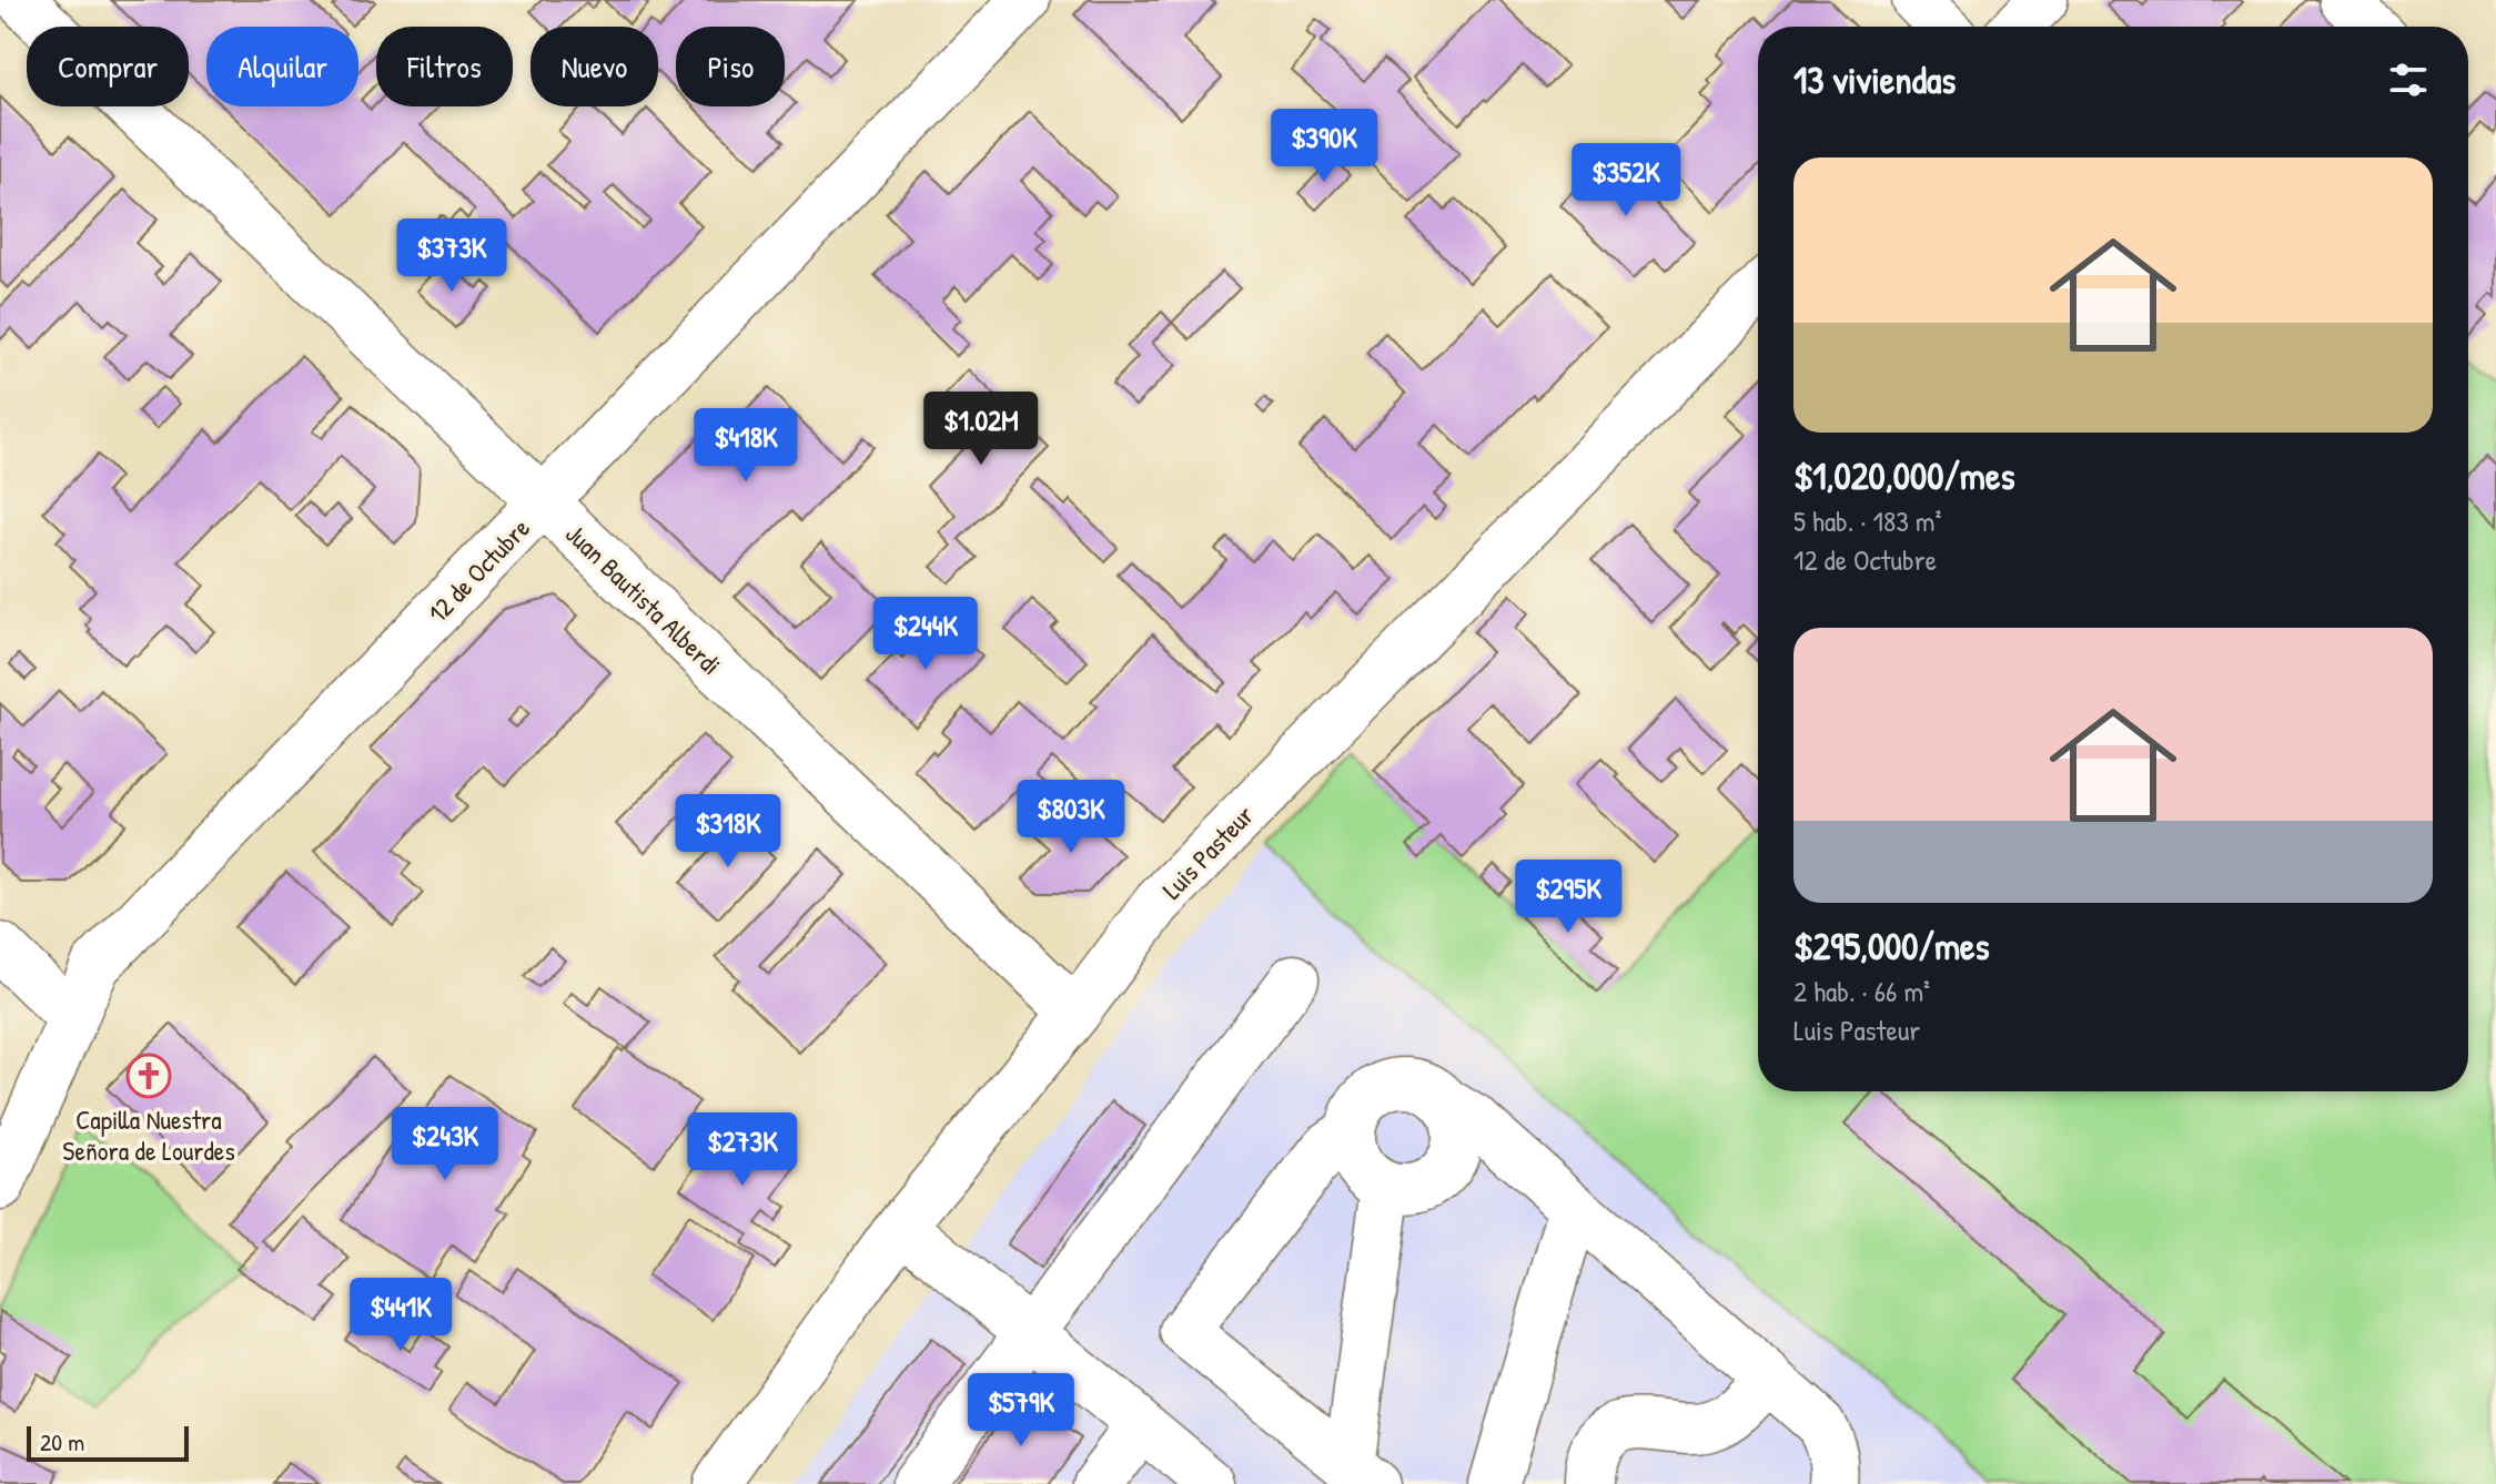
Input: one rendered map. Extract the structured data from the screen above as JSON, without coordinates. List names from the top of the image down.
{
  "streets": {
    "street": ["12 de Octubre", "Juan Bautista Alberdi", "Luis Pasteur"]
  },
  "crossings": [
    ["12 de Octubre", "Juan Bautista Alberdi"],
    ["Juan Bautista Alberdi", "Luis Pasteur"]
  ],
  "places": {
    "church": ["Capilla Nuestra Señora de Lourdes"]
  },
  "scale_bar": "20 m",
  "page": {
    "chip": [
      "Comprar",
      "Alquilar",
      "Filtros",
      "Nuevo",
      "Piso"
    ],
    "heading": "13 viviendas",
    "price": [
      "$390K",
      "$352K",
      "$373K",
      "$1.02M",
      "$418K",
      "$244K",
      "$803K",
      "$318K",
      "$295K",
      "$243K",
      "$273K",
      "$441K",
      "$579K"
    ],
    "list": [
      {
        "name": "$1,020,000/mes",
        "note": "5 hab. · 183 m² · 12 de Octubre"
      },
      {
        "name": "$295,000/mes",
        "note": "2 hab. · 66 m² · Luis Pasteur"
      }
    ],
    "scale": "20 m"
  }
}
